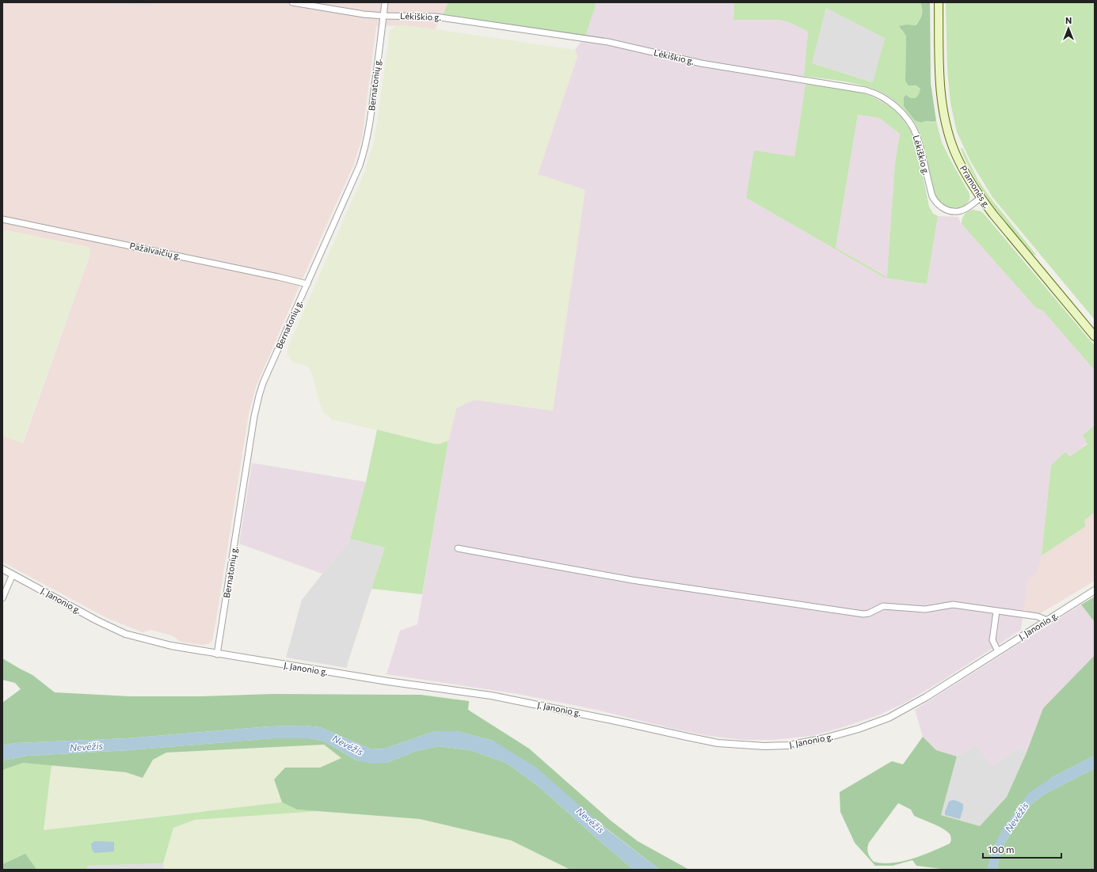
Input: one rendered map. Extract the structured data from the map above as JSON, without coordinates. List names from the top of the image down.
{
  "streets": {
    "main road": ["Pramonės g."],
    "street": [
      "Lėkiškio g.",
      "Bernatonių g.",
      "Pažalvaičių g.",
      "J. Janonio g."
    ]
  },
  "crossings": [
    ["Lėkiškio g.", "Bernatonių g."],
    ["Lėkiškio g.", "Pramonės g."],
    ["Bernatonių g.", "Pažalvaičių g."],
    ["Bernatonių g.", "J. Janonio g."]
  ],
  "water": ["Nevėžis"],
  "scale_bar": "100 m",
  "north": "top"
}
